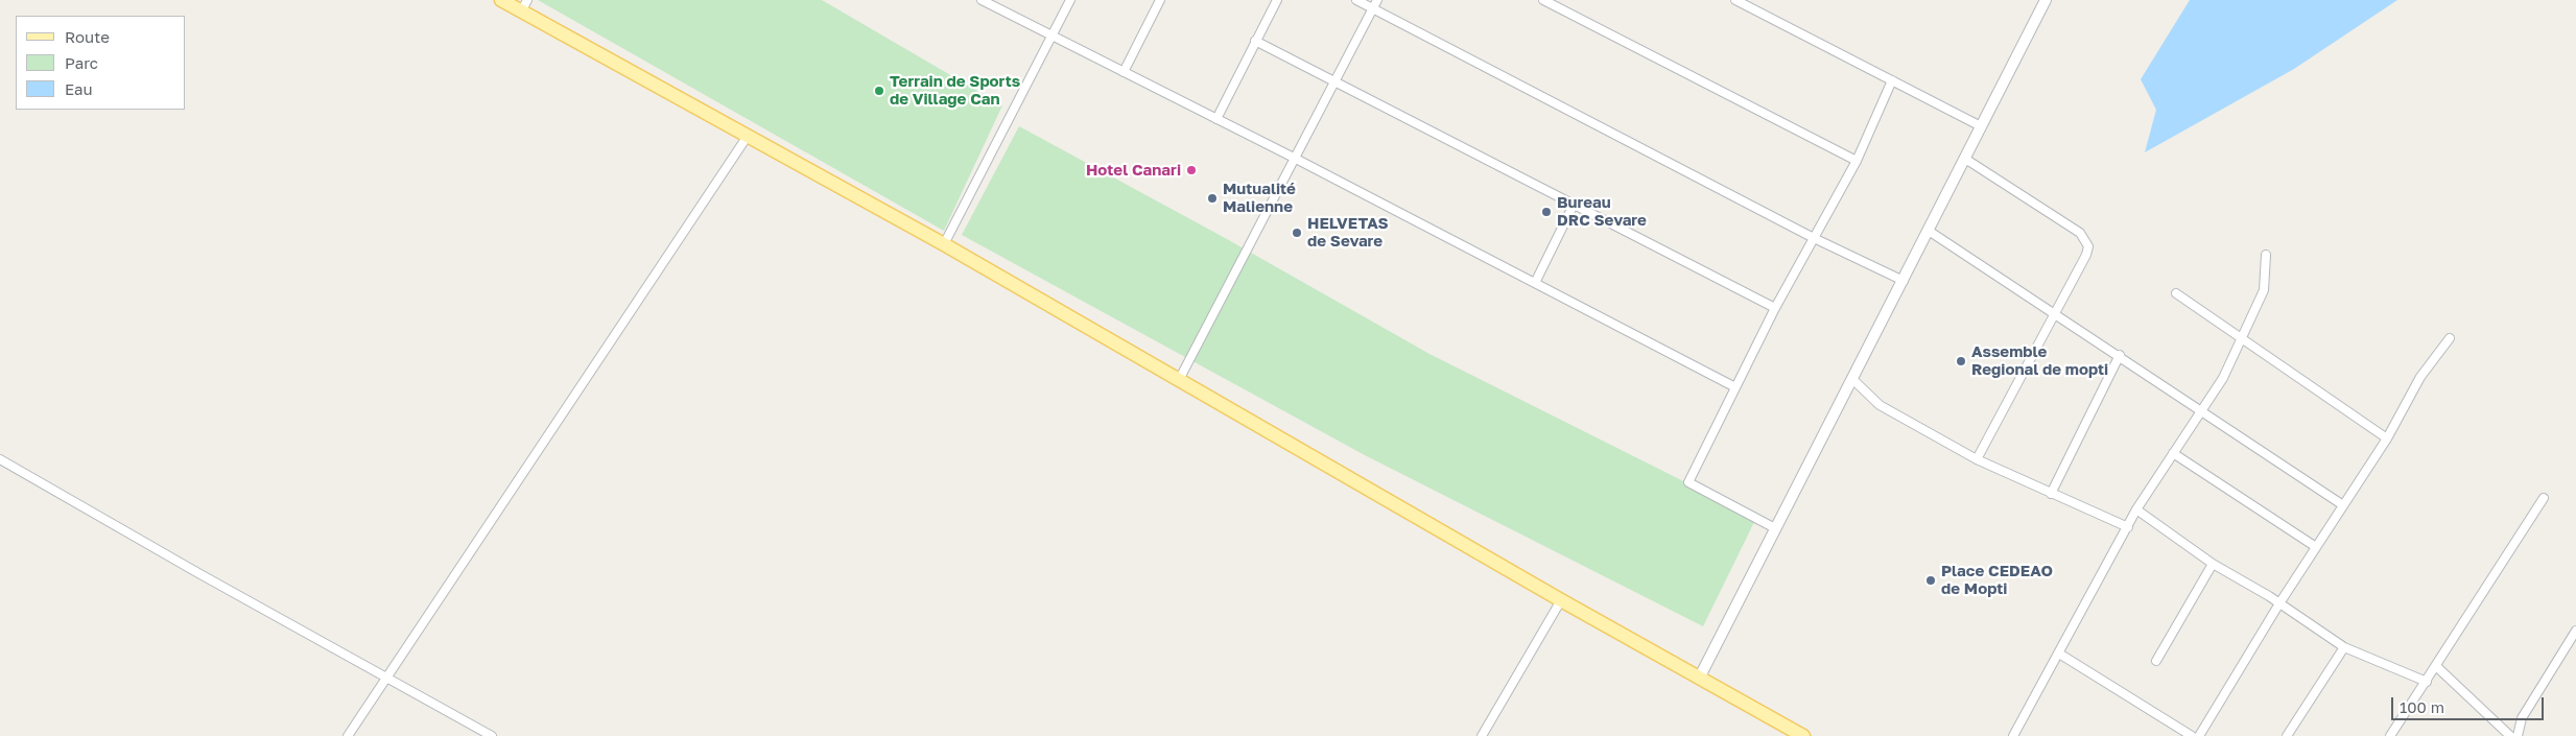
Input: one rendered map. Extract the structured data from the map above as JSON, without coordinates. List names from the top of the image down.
{
  "places": [
    "Terrain de Sports de Village Can",
    "Hotel Canari",
    "Mutualité Malienne",
    "Bureau DRC Sevare",
    "HELVETAS de Sevare",
    "Assemble Regional de mopti",
    "Place CEDEAO de Mopti"
  ],
  "legend": ["Route", "Parc", "Eau"],
  "scale_bar": "100 m"
}
